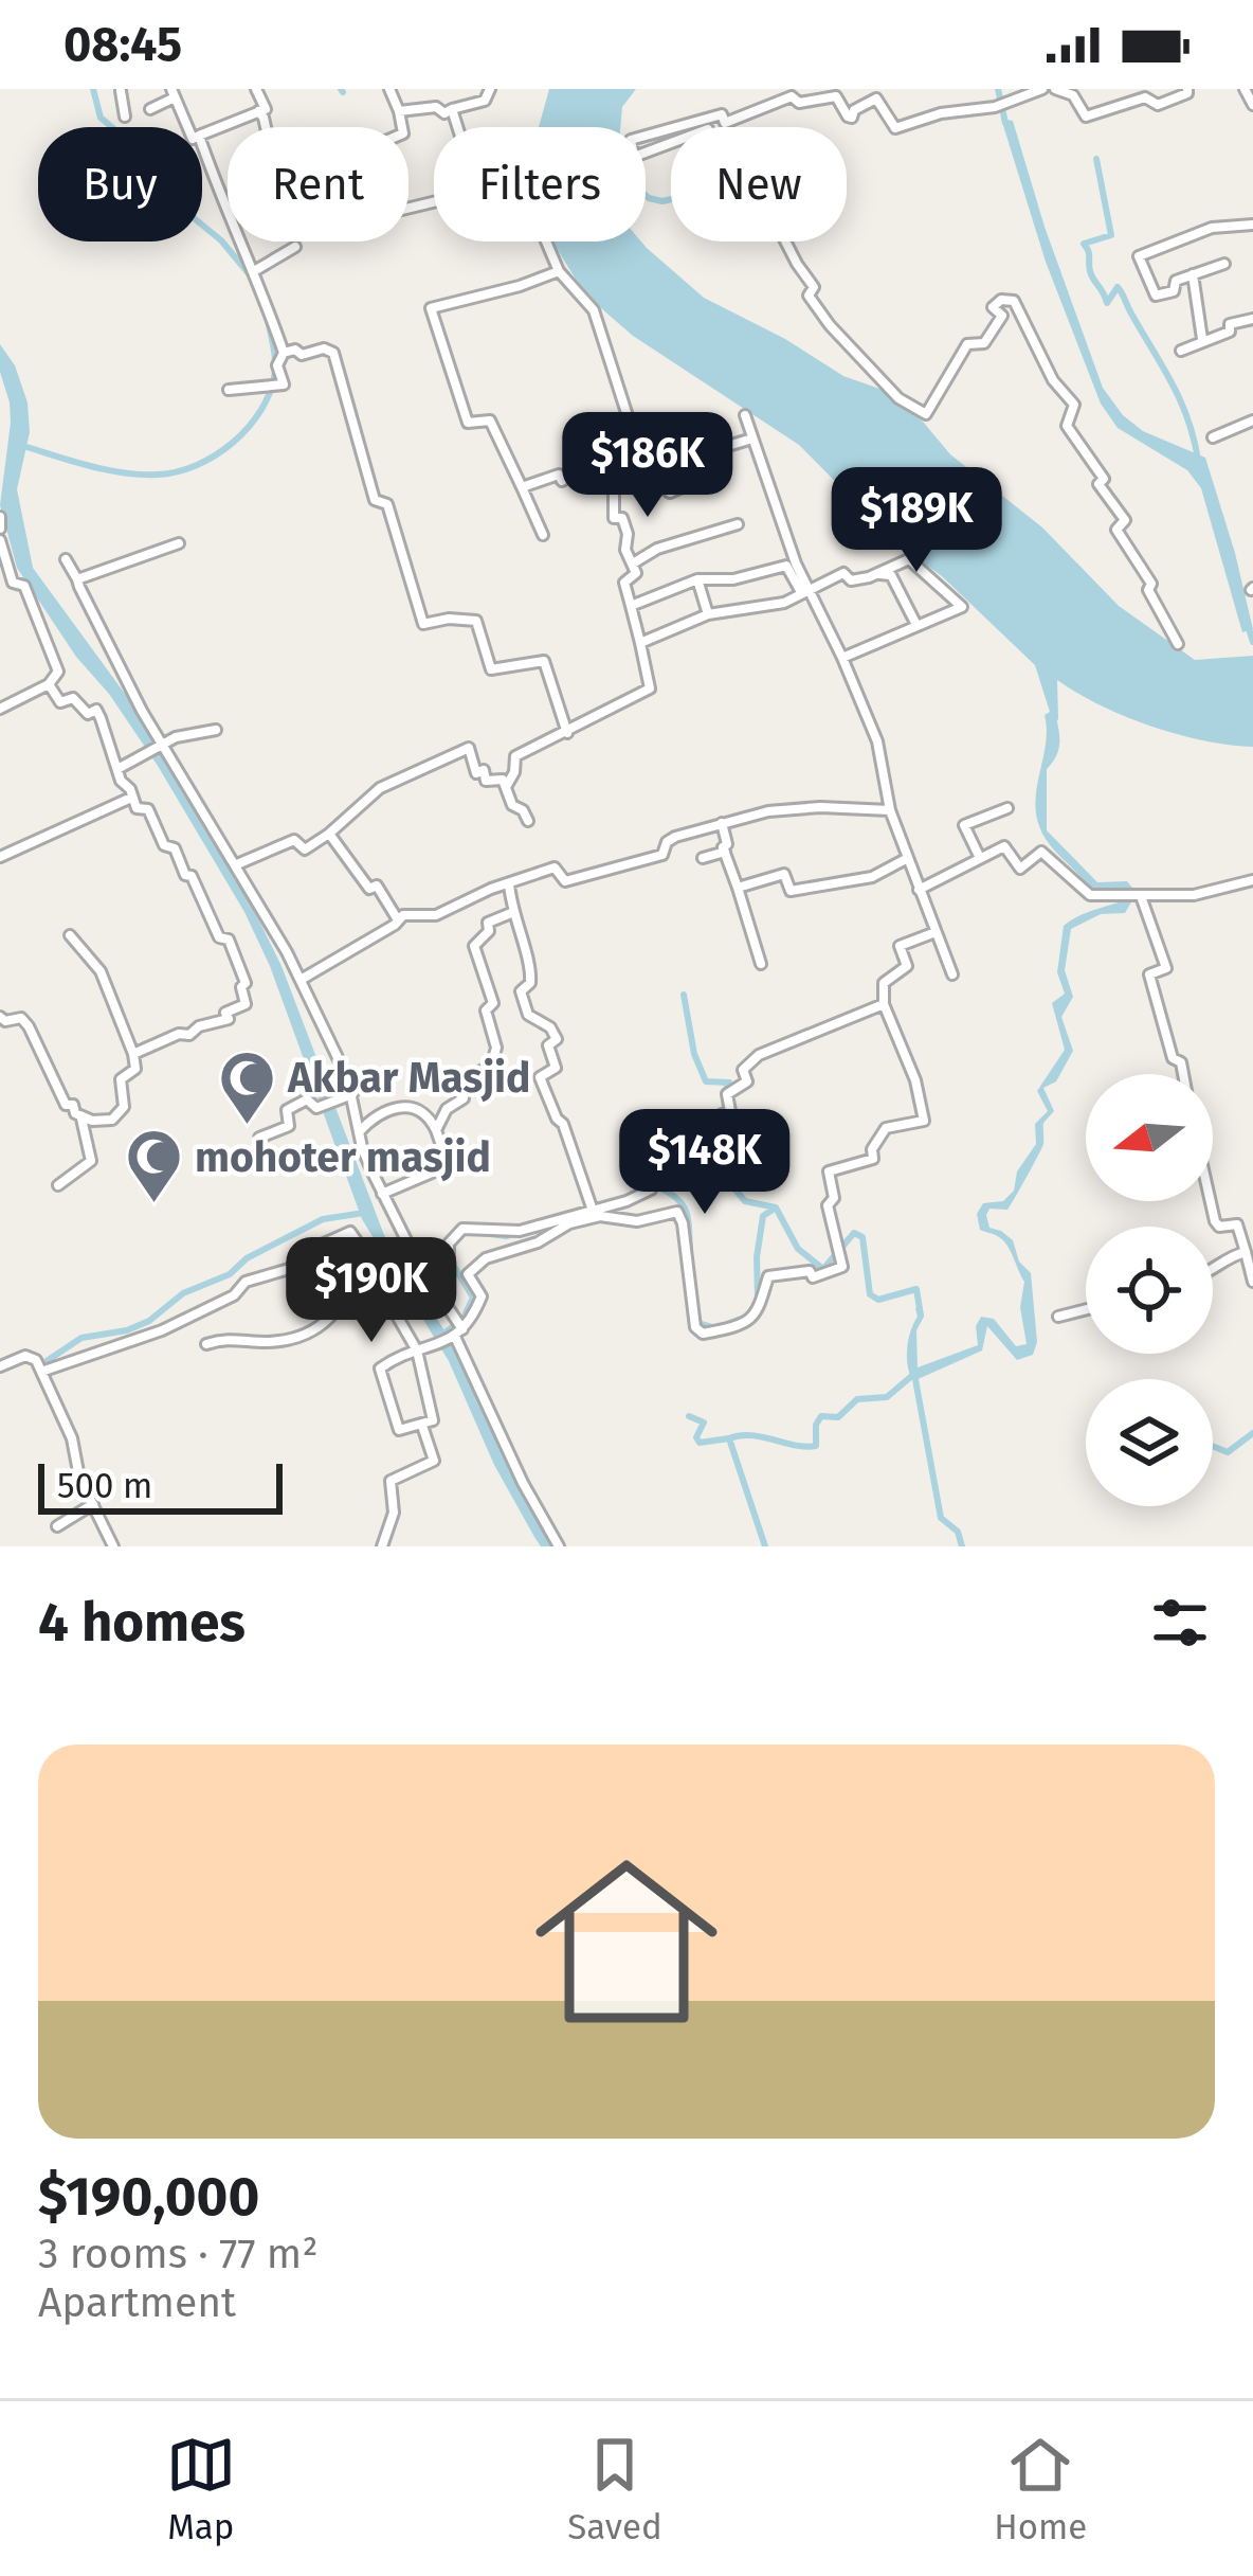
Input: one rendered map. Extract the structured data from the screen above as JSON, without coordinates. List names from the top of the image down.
{
  "places": {
    "mosque": ["Akbar Masjid", "mohoter masjid"]
  },
  "scale_bar": "500 m",
  "north": "left",
  "page": {
    "status": "08:45",
    "chip": [
      "Buy",
      "Rent",
      "Filters",
      "New"
    ],
    "price": [
      "$186K",
      "$189K",
      "$148K",
      "$190K"
    ],
    "scale": "500 m",
    "heading": "4 homes",
    "list": [
      {
        "name": "$190,000",
        "note": "3 rooms · 77 m² · Apartment"
      }
    ],
    "tabs": ["Map", "Saved", "Home"]
  }
}
